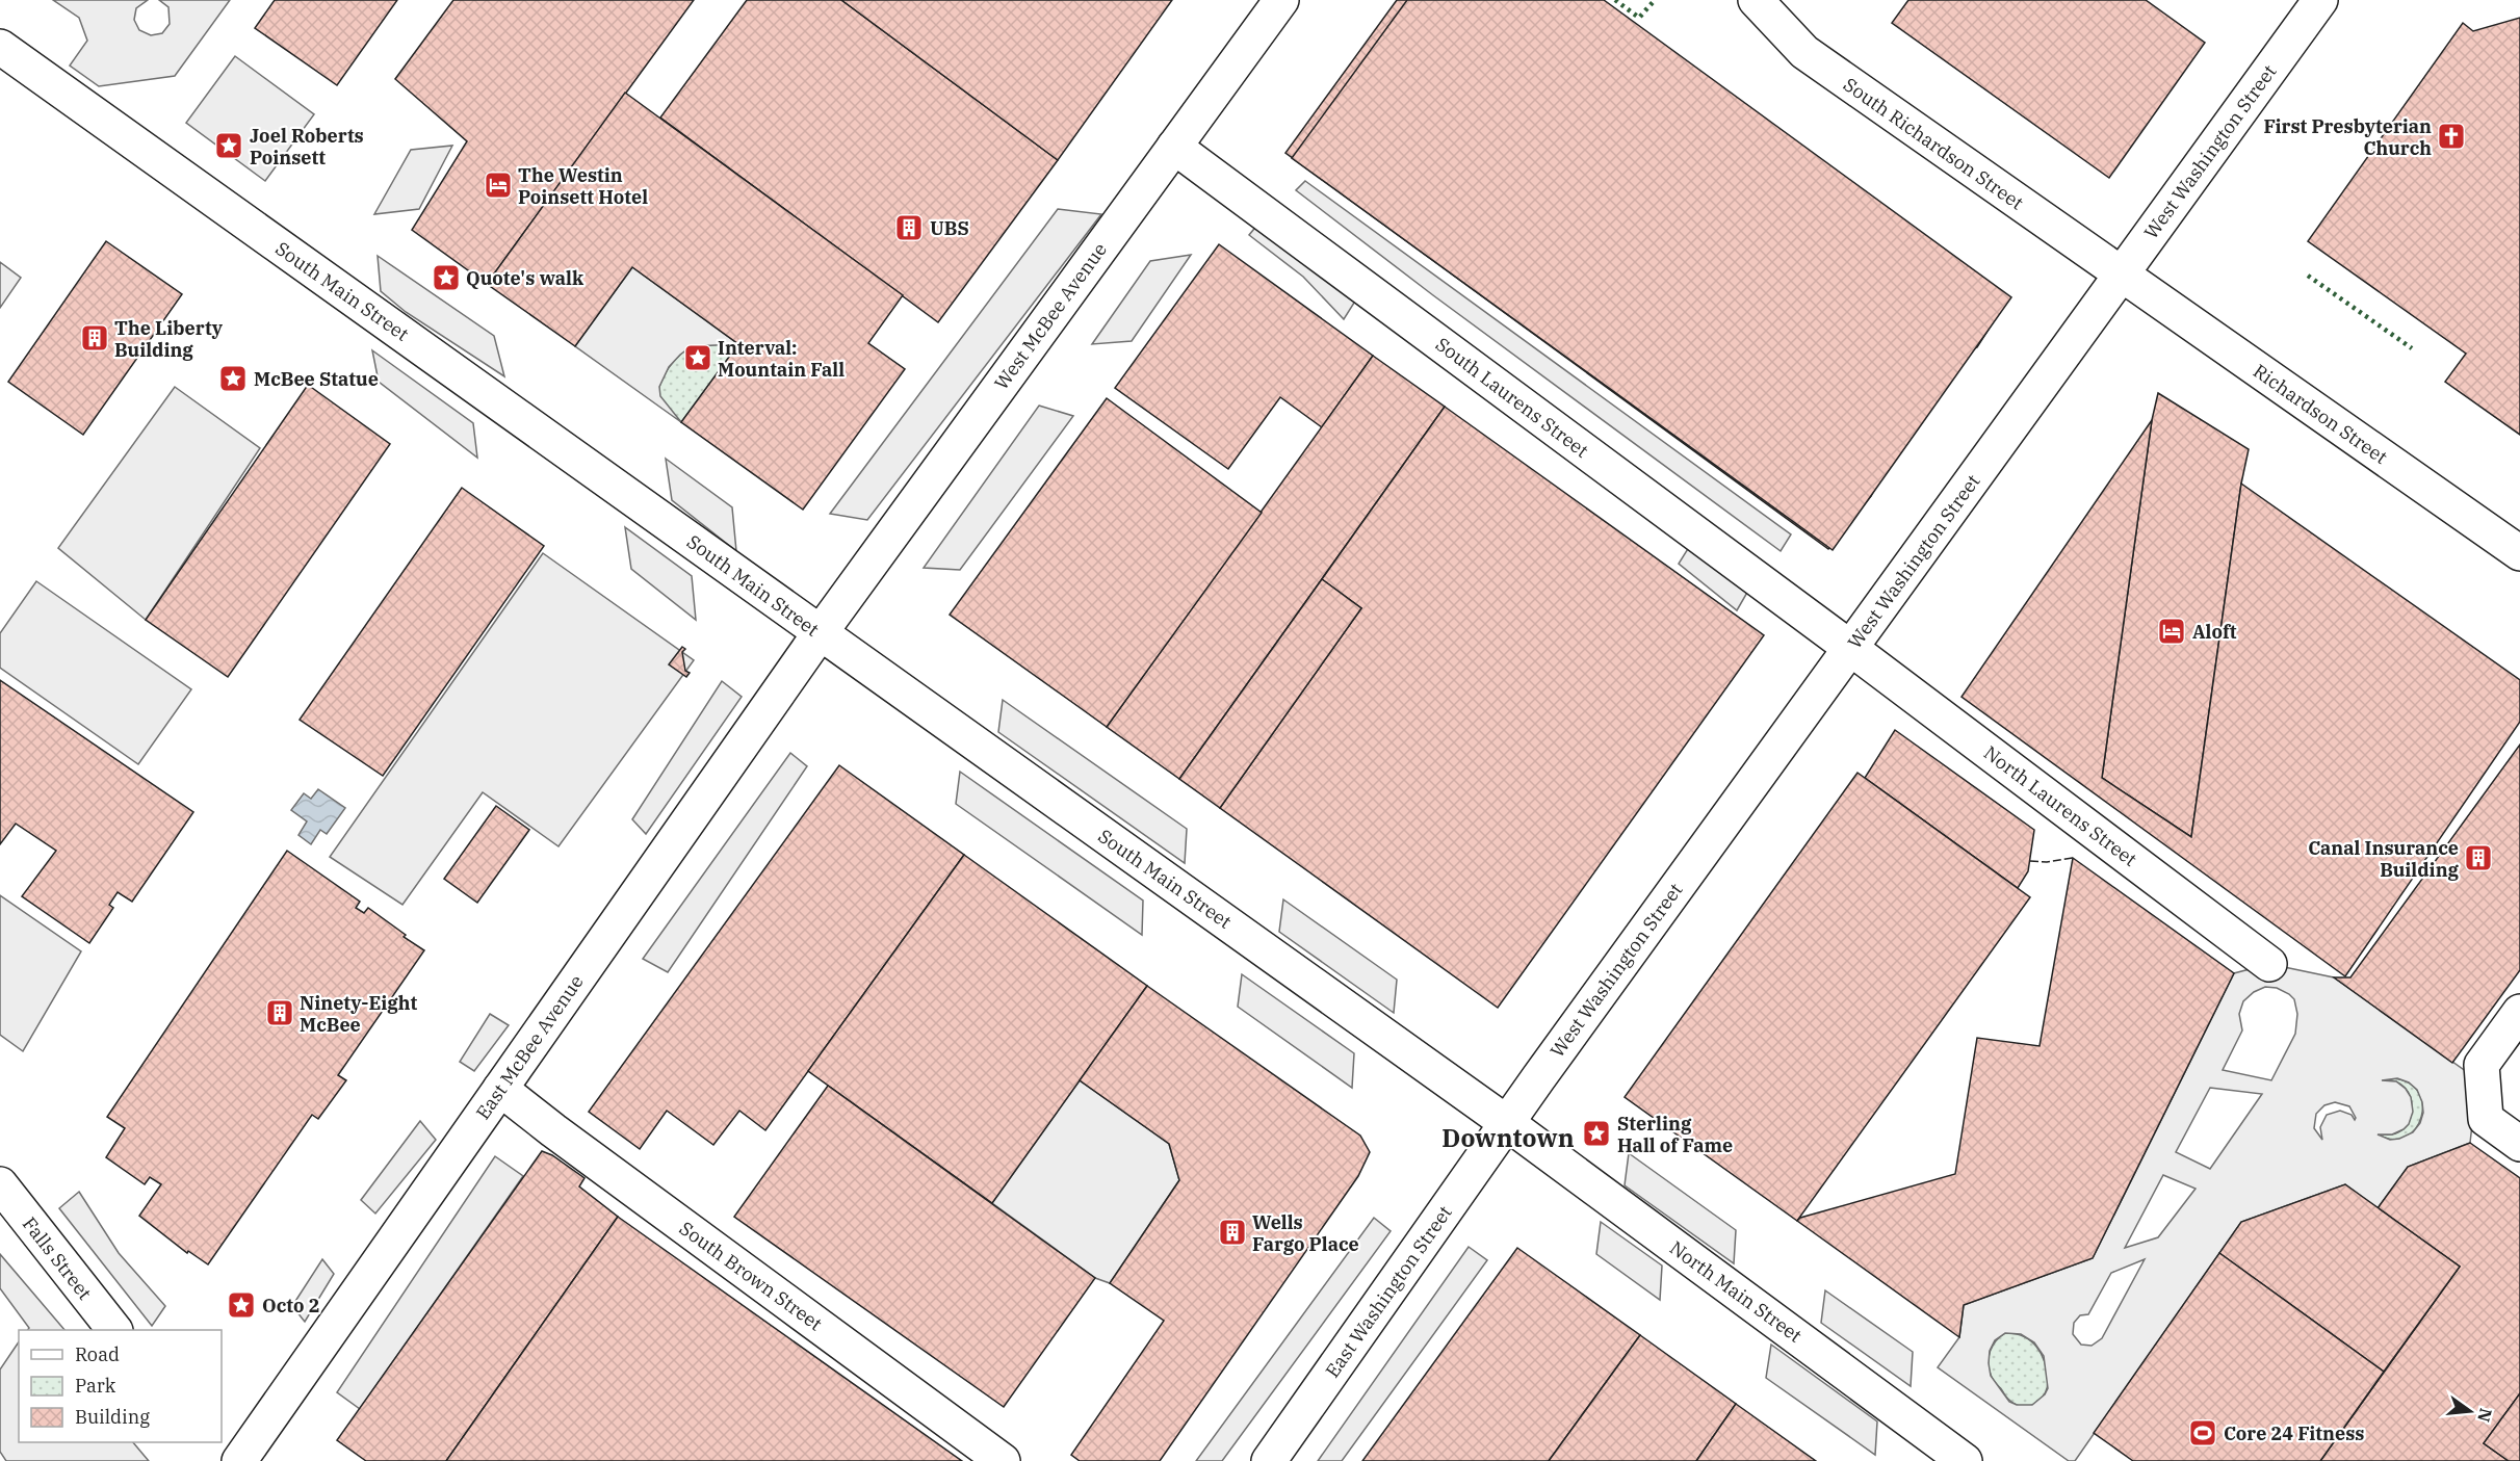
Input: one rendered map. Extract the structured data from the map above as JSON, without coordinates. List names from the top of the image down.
{
  "streets": {
    "street": [
      "South Richardson Street",
      "West Washington Street",
      "South Main Street",
      "West McBee Avenue",
      "South Laurens Street",
      "Richardson Street",
      "North Laurens Street",
      "East McBee Avenue",
      "Falls Street",
      "South Brown Street",
      "East Washington Street",
      "North Main Street"
    ]
  },
  "crossings": [
    ["South Richardson Street", "West Washington Street"],
    ["South Richardson Street", "Richardson Street"],
    ["West Washington Street", "South Main Street"],
    ["West Washington Street", "South Laurens Street"],
    ["West Washington Street", "Richardson Street"],
    ["West Washington Street", "North Laurens Street"],
    ["West Washington Street", "East Washington Street"],
    ["West Washington Street", "North Main Street"],
    ["South Main Street", "West McBee Avenue"],
    ["South Main Street", "East McBee Avenue"],
    ["South Main Street", "East Washington Street"],
    ["South Main Street", "North Main Street"],
    ["West McBee Avenue", "South Laurens Street"],
    ["West McBee Avenue", "East McBee Avenue"],
    ["South Laurens Street", "North Laurens Street"],
    ["East McBee Avenue", "South Brown Street"],
    ["East Washington Street", "North Main Street"]
  ],
  "districts": ["Downtown"],
  "places": {
    "church": ["First Presbyterian Church"],
    "place": [
      "Joel Roberts Poinsett",
      "Quote's walk",
      "Interval: Mountain Fall",
      "McBee Statue",
      "Sterling Hall of Fame",
      "Octo 2"
    ],
    "hotel": ["The Westin Poinsett Hotel", "Aloft"],
    "building": [
      "UBS",
      "The Liberty Building",
      "Canal Insurance Building",
      "Ninety-Eight McBee",
      "Wells Fargo Place"
    ],
    "sports": ["Core 24 Fitness"]
  },
  "legend": ["Road", "Park", "Building"],
  "north": "right"
}
